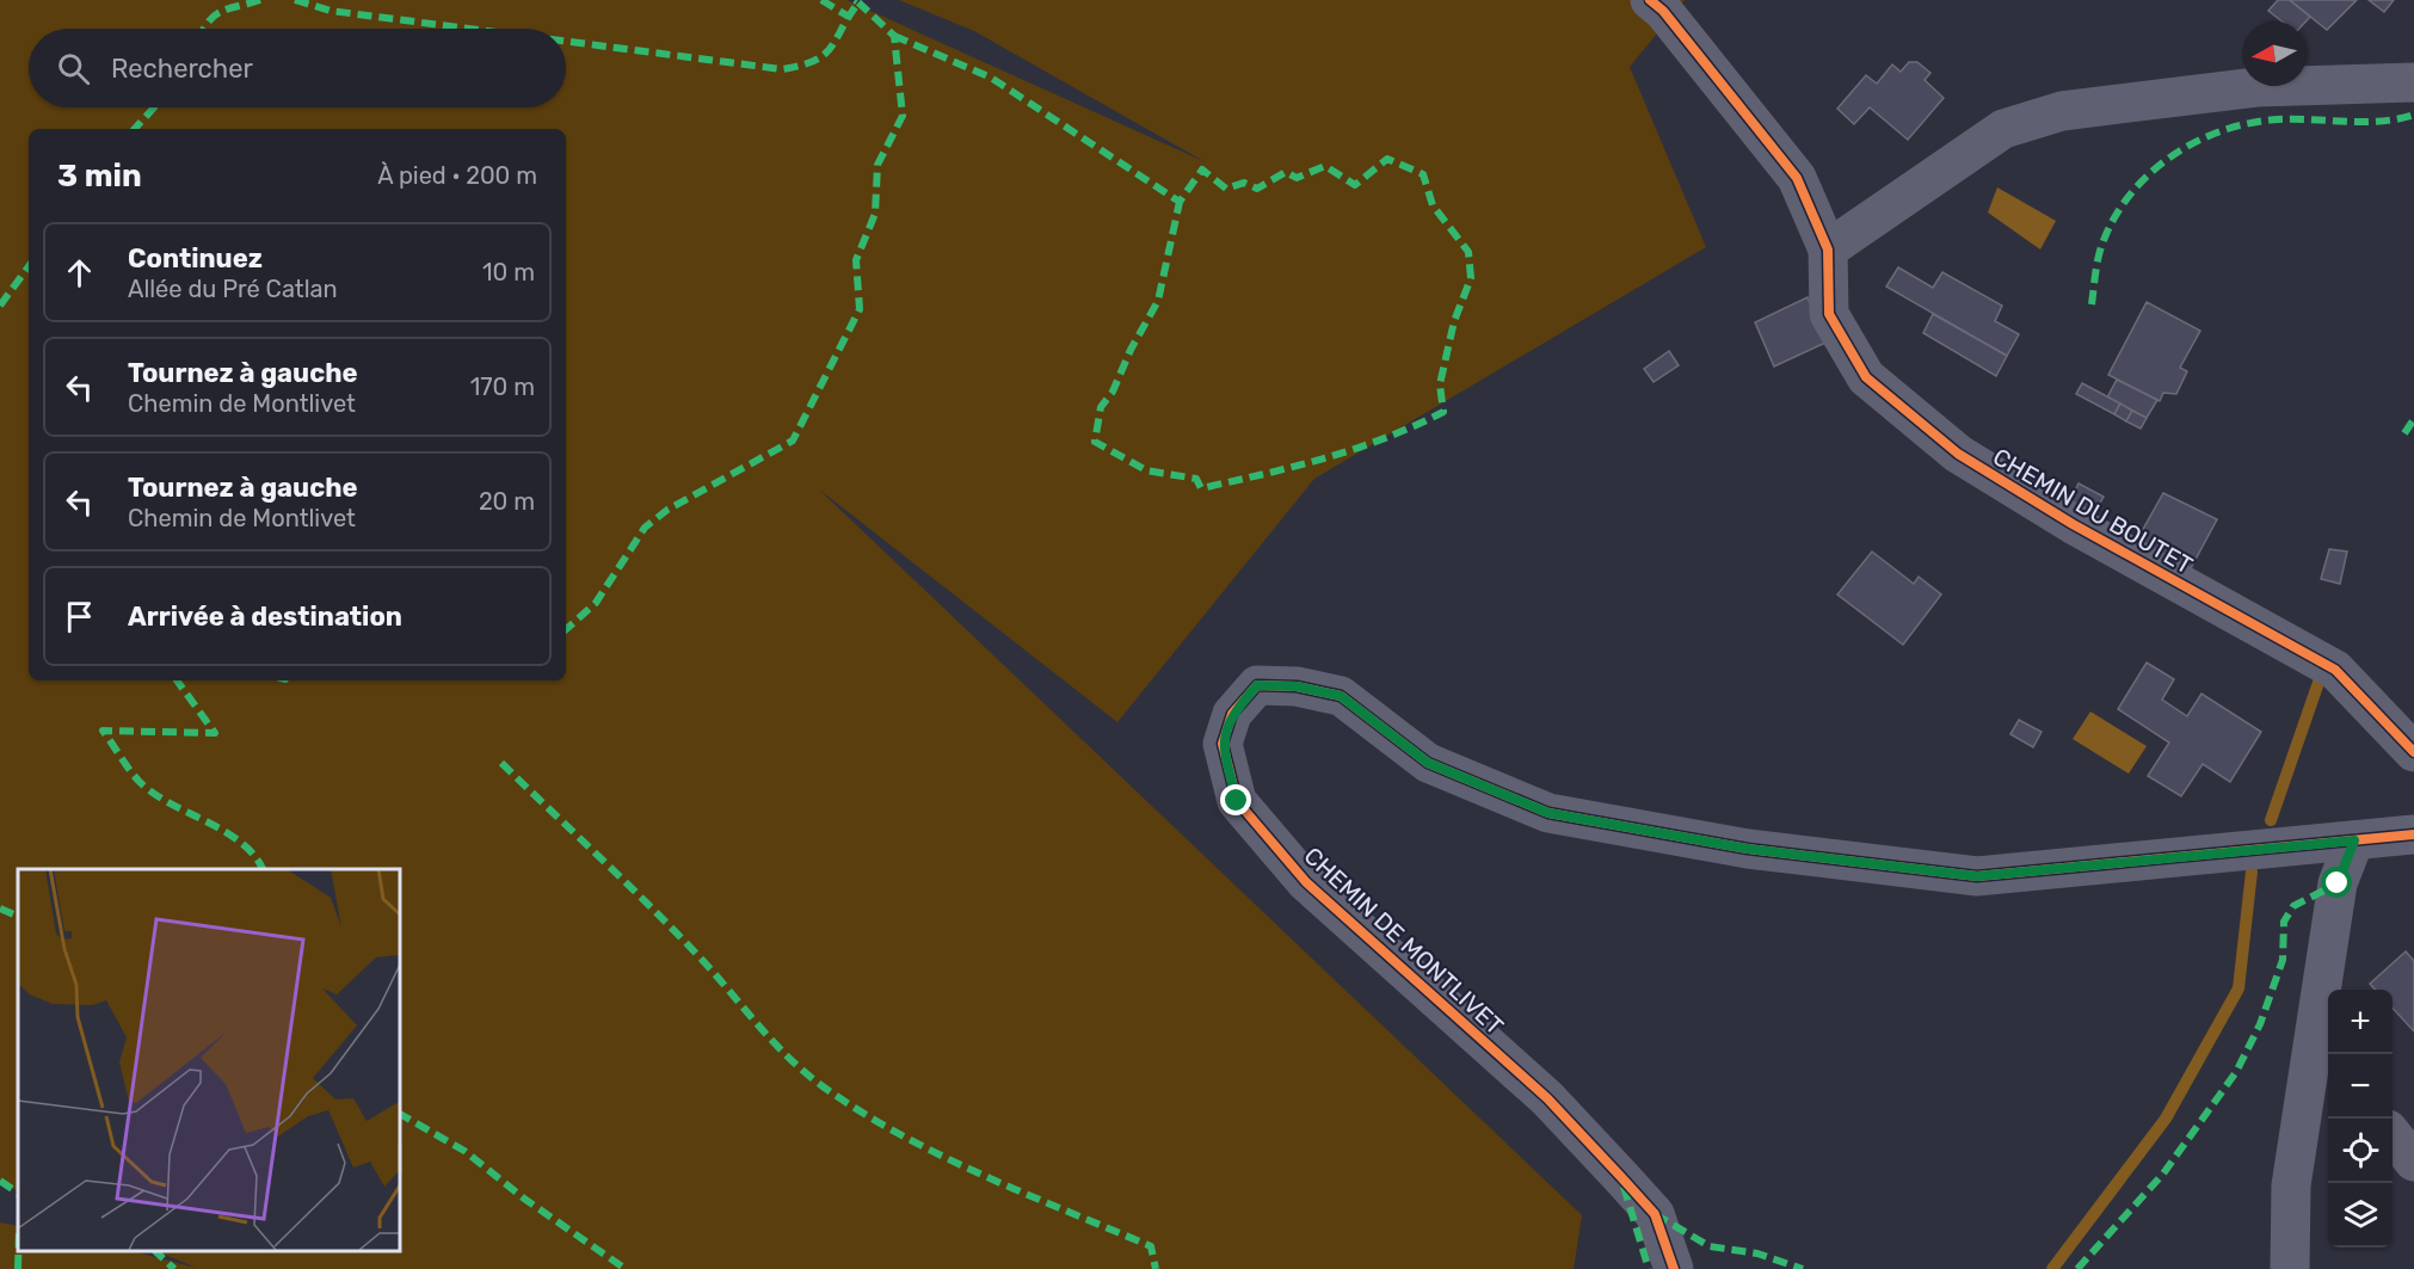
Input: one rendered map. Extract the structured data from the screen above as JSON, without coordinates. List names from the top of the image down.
{
  "streets": {
    "street": ["CHEMIN DU BOUTET", "CHEMIN DE MONTLIVET"]
  },
  "north": "left",
  "page": {
    "search": "Rechercher",
    "heading": ["3 min", "À pied · 200 m"],
    "list": [
      ["Continuez", "Allée du Pré Catlan", "10 m"],
      ["Tournez à gauche", "Chemin de Montlivet", "170 m"],
      ["Tournez à gauche", "Chemin de Montlivet", "20 m"],
      "Arrivée à destination"
    ],
    "map_buttons": ["+", "−"]
  }
}
